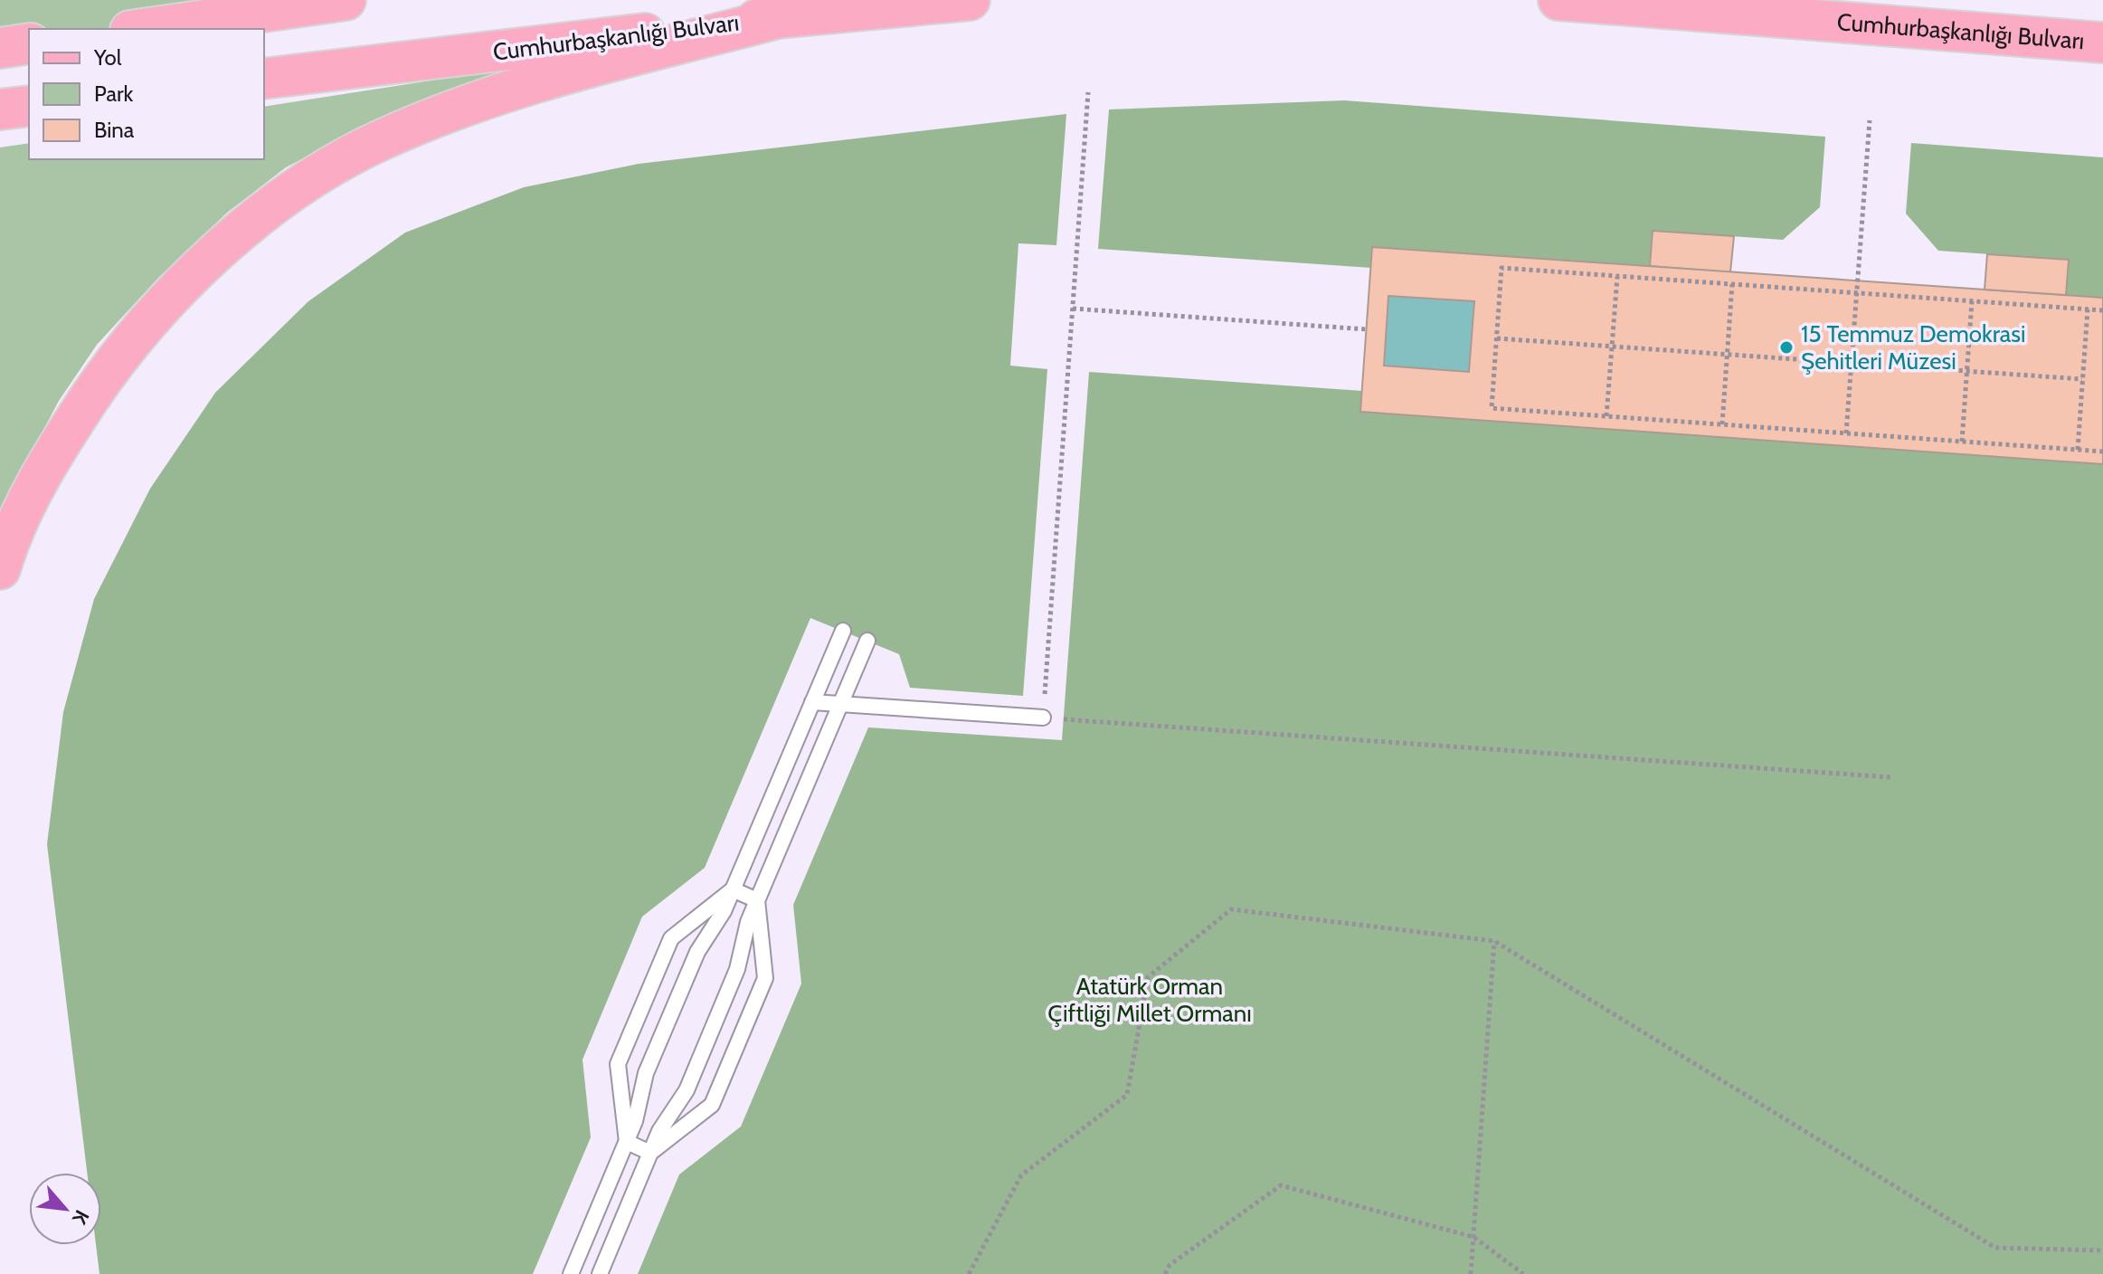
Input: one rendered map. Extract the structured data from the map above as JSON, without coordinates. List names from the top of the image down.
{
  "streets": {
    "main road": ["Cumhurbaşkanlığı Bulvarı"]
  },
  "parks": ["Atatürk Orman Çiftliği Millet Ormanı"],
  "places": ["15 Temmuz Demokrasi Şehitleri Müzesi"],
  "legend": ["Yol", "Park", "Bina"],
  "north": "bottom right"
}
